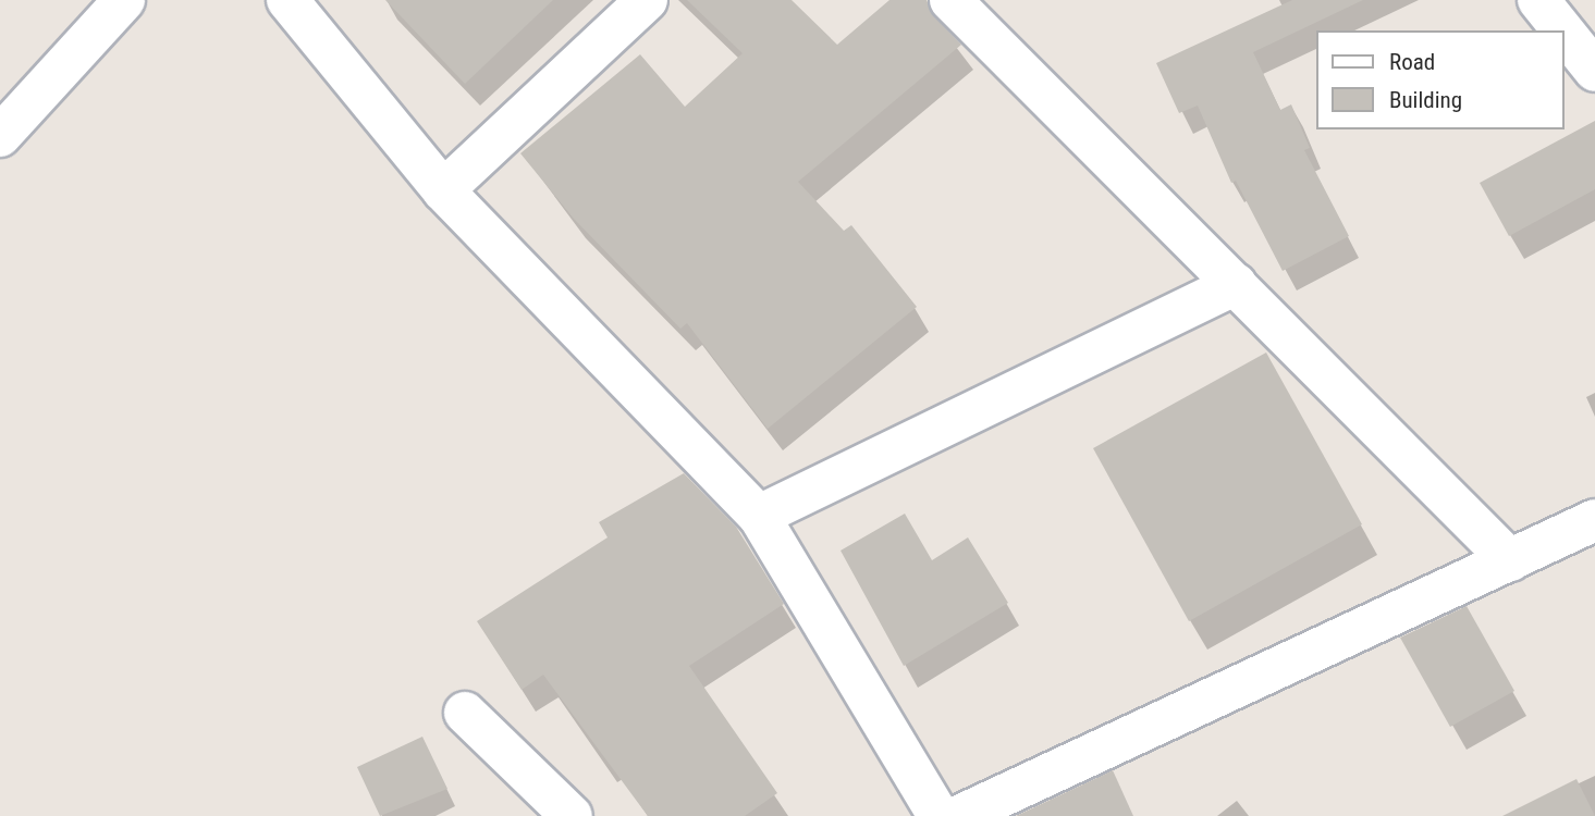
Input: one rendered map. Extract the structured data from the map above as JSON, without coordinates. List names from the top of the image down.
{
  "legend": ["Road", "Building"]
}
